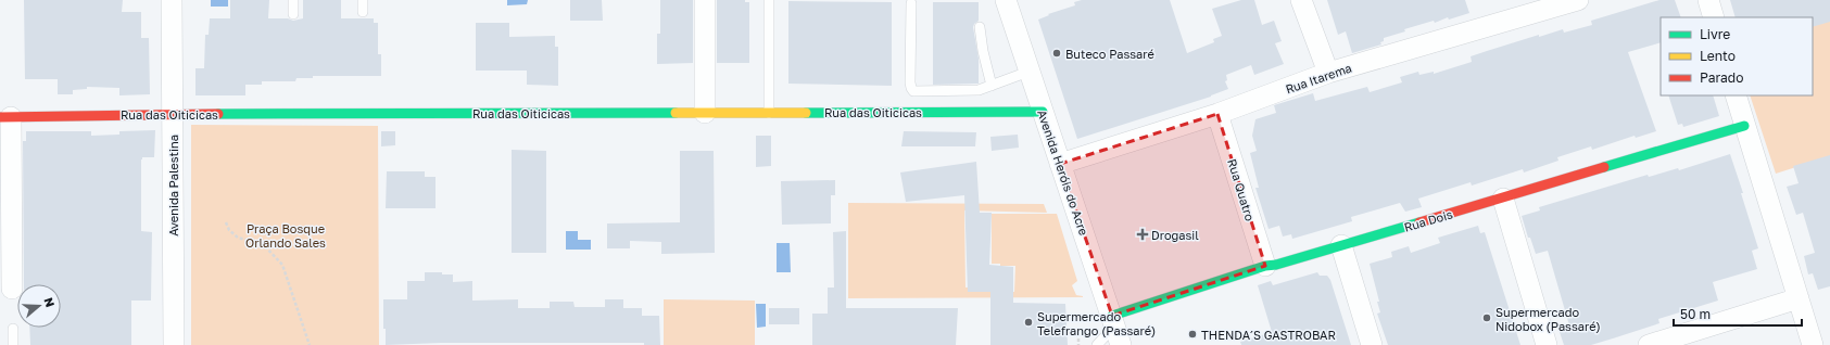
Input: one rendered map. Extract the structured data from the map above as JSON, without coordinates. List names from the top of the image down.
{
  "streets": {
    "street": [
      "Rua Itarema",
      "Rua das Oiticicas",
      "Avenida Heróis do Acre",
      "Avenida Palestina",
      "Rua Quatro",
      "Rua Dois"
    ]
  },
  "crossings": [
    ["Rua Itarema", "Avenida Heróis do Acre"],
    ["Rua Itarema", "Rua Quatro"],
    ["Rua das Oiticicas", "Avenida Heróis do Acre"],
    ["Rua das Oiticicas", "Avenida Palestina"],
    ["Avenida Heróis do Acre", "Rua Dois"],
    ["Rua Quatro", "Rua Dois"]
  ],
  "parks": ["Praça Bosque Orlando Sales"],
  "places": {
    "other": [
      "Buteco Passaré",
      "Supermercado Nidobox (Passaré)",
      "Supermercado Telefrango (Passaré)",
      "THENDA´S GASTROBAR"
    ],
    "health": ["Drogasil"]
  },
  "legend": ["Livre", "Lento", "Parado"],
  "scale_bar": "50 m",
  "north": "right"
}
